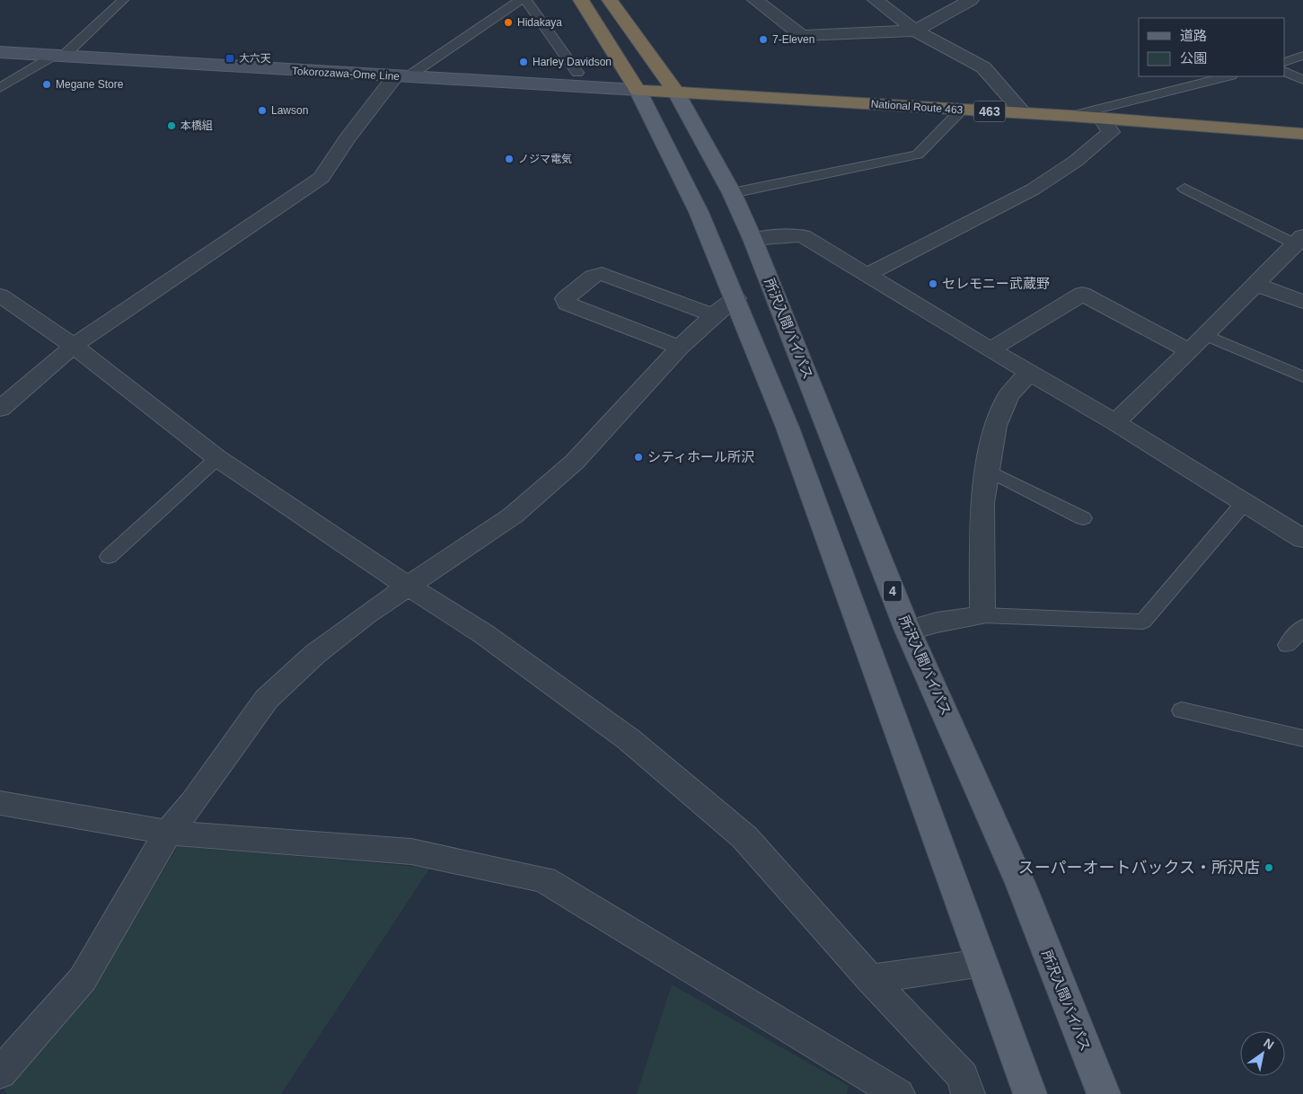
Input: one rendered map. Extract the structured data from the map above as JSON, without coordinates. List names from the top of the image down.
{
  "streets": {
    "highway": ["National Route 463", "463"],
    "main road": ["Tokorozawa-Ome Line", "所沢入間バイパス", "4"]
  },
  "crossings": [
    ["Tokorozawa-Ome Line", "National Route 463"],
    ["National Route 463", "所沢入間バイパス"]
  ],
  "places": {
    "other": [
      "Hidakaya",
      "7-Eleven",
      "Harley Davidson",
      "Megane Store",
      "Lawson",
      "本橋組",
      "ノジマ電気",
      "セレモニー武蔵野",
      "シティホール所沢",
      "スーパーオートバックス・所沢店"
    ],
    "transit": ["大六天"]
  },
  "legend": ["道路", "公園"],
  "north": "top right"
}
